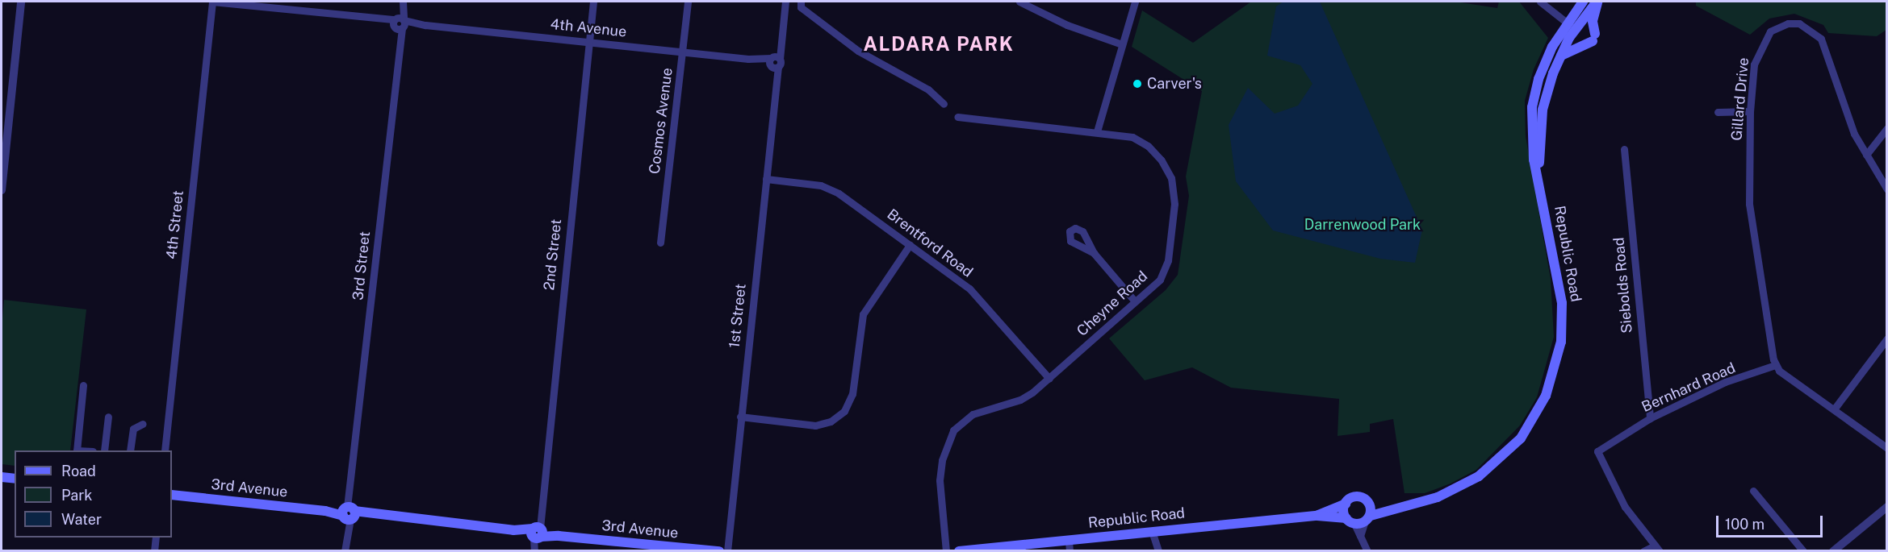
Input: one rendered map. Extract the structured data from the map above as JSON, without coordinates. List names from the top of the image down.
{
  "streets": {
    "main road": ["Republic Road", "3rd Avenue"],
    "street": [
      "4th Avenue",
      "Gillard Drive",
      "Cosmos Avenue",
      "4th Street",
      "Brentford Road",
      "2nd Street",
      "3rd Street",
      "Siebolds Road",
      "Cheyne Road",
      "1st Street",
      "Bernhard Road"
    ]
  },
  "crossings": [
    ["4th Avenue", "Cosmos Avenue"],
    ["4th Avenue", "4th Street"],
    ["4th Avenue", "2nd Street"],
    ["4th Avenue", "3rd Street"],
    ["4th Avenue", "1st Street"],
    ["Gillard Drive", "Bernhard Road"],
    ["Brentford Road", "Cheyne Road"],
    ["Brentford Road", "1st Street"],
    ["2nd Street", "3rd Avenue"],
    ["3rd Street", "3rd Avenue"],
    ["Siebolds Road", "Bernhard Road"]
  ],
  "districts": ["ALDARA PARK"],
  "parks": ["Darrenwood Park"],
  "places": ["Carver's"],
  "legend": ["Road", "Park", "Water"],
  "scale_bar": "100 m"
}
